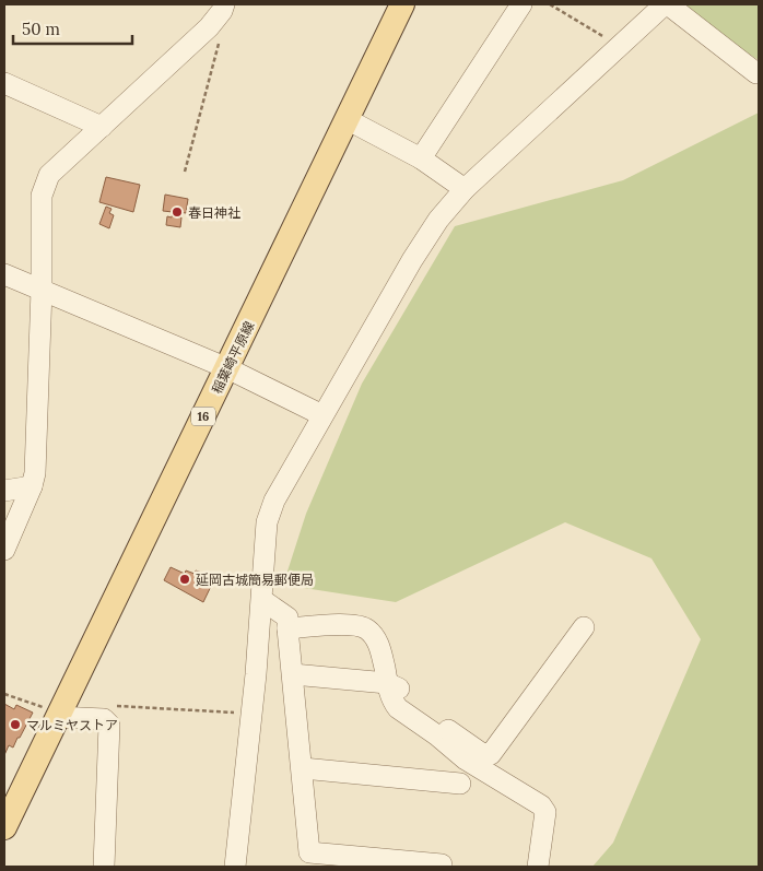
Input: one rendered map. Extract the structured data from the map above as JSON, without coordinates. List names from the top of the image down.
{
  "streets": {
    "main road": ["稲葉崎平原線", "16"]
  },
  "places": ["春日神社", "延岡古城簡易郵便局", "マルミヤストア"],
  "scale_bar": "50 m"
}
